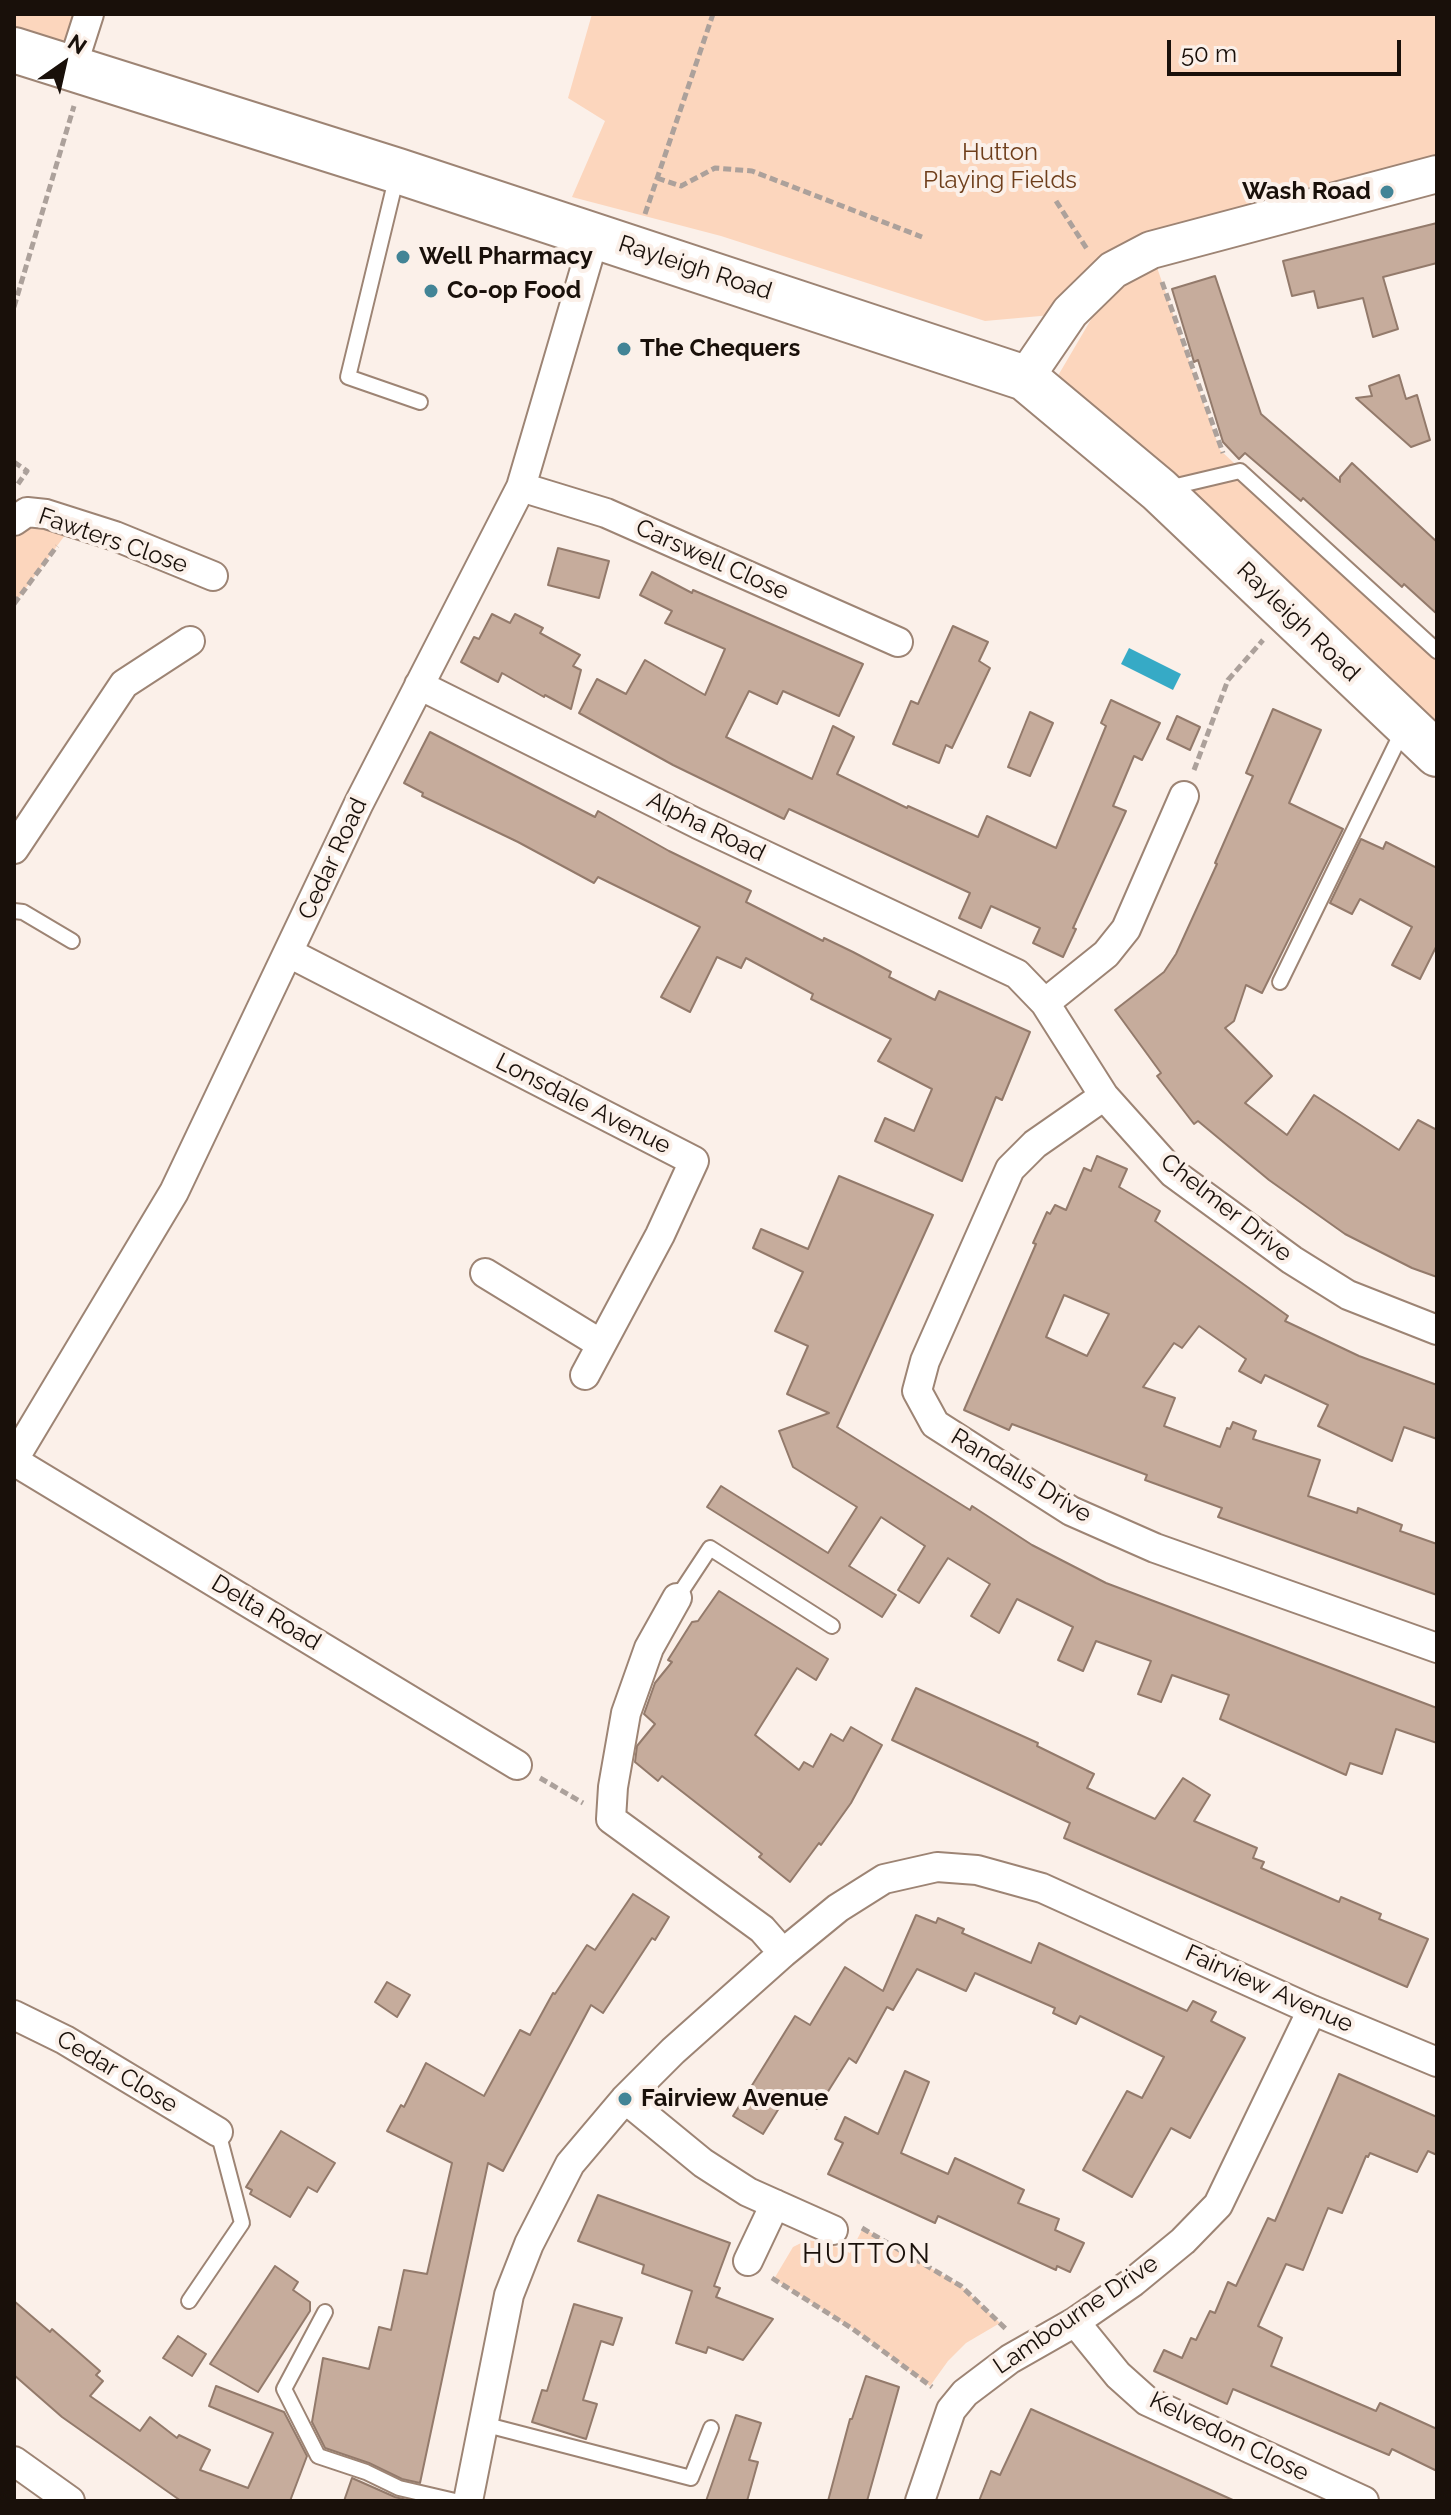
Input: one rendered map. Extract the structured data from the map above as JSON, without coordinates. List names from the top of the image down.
{
  "streets": {
    "main road": ["Rayleigh Road"],
    "street": [
      "Fawters Close",
      "Carswell Close",
      "Alpha Road",
      "Cedar Road",
      "Lonsdale Avenue",
      "Chelmer Drive",
      "Randalls Drive",
      "Delta Road",
      "Fairview Avenue",
      "Cedar Close",
      "Lambourne Drive",
      "Kelvedon Close"
    ]
  },
  "crossings": [
    ["Rayleigh Road", "Cedar Road"],
    ["Carswell Close", "Cedar Road"],
    ["Alpha Road", "Cedar Road"],
    ["Alpha Road", "Chelmer Drive"],
    ["Cedar Road", "Lonsdale Avenue"],
    ["Cedar Road", "Delta Road"],
    ["Chelmer Drive", "Randalls Drive"],
    ["Fairview Avenue", "Lambourne Drive"],
    ["Lambourne Drive", "Kelvedon Close"]
  ],
  "districts": ["HUTTON"],
  "parks": ["Hutton Playing Fields"],
  "places": [
    "Wash Road",
    "Well Pharmacy",
    "Co-op Food",
    "The Chequers",
    "Fairview Avenue"
  ],
  "scale_bar": "50 m",
  "north": "top right"
}
